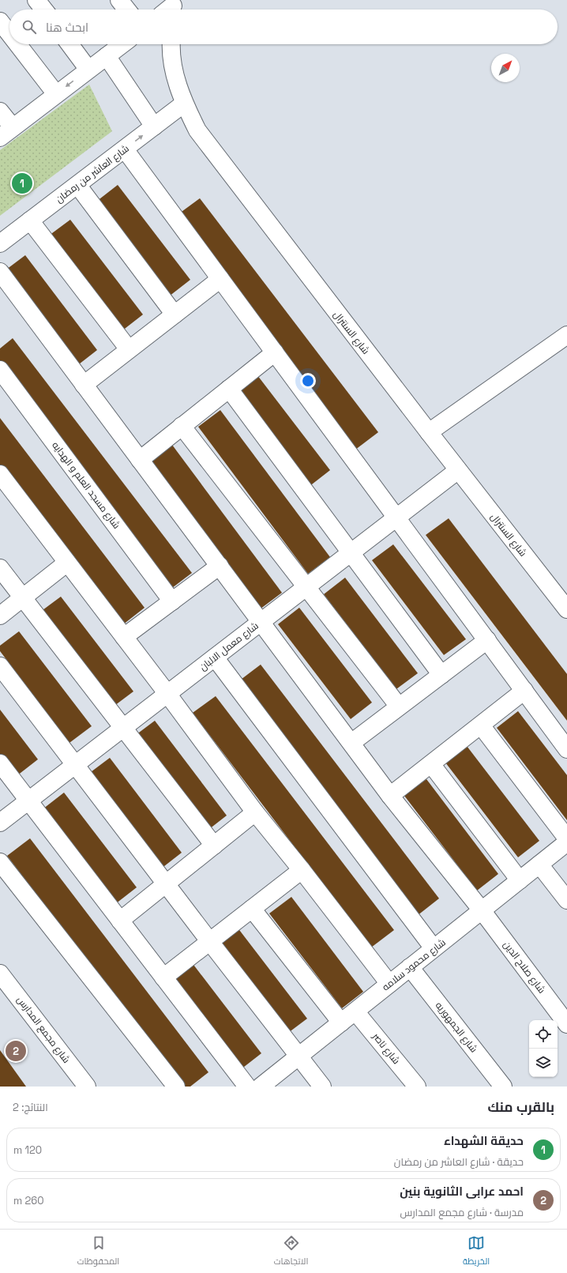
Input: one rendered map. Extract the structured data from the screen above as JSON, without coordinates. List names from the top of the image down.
{
  "streets": {
    "street": [
      "شارع العاشر من رمضان",
      "شارع السنترال",
      "شارع مسجد العلم و الهدايه",
      "شارع معمل الالبان",
      "شارع محمود سلامه",
      "شارع صلاح الدين",
      "شارع الجمهوريه",
      "شارع مجمع المدارس",
      "شارع ناصر"
    ]
  },
  "crossings": [
    ["شارع العاشر من رمضان", "شارع السنترال"],
    ["شارع السنترال", "شارع معمل الالبان"],
    ["شارع معمل الالبان", "شارع صلاح الدين"],
    ["شارع محمود سلامه", "شارع صلاح الدين"],
    ["شارع محمود سلامه", "شارع الجمهوريه"],
    ["شارع محمود سلامه", "شارع ناصر"]
  ],
  "north": "top right",
  "page": {
    "search": "ابحث هنا",
    "pins": ["1", "2"],
    "heading": ["بالقرب منك", "النتائج: 2"],
    "list": [
      {
        "mark": "1",
        "name": "حديقة الشهداء",
        "note": "حديقة · شارع العاشر من رمضان",
        "value": "120 m"
      },
      {
        "mark": "2",
        "name": "احمد عرابى الثانوية بنين",
        "note": "مدرسة · شارع مجمع المدارس",
        "value": "260 m"
      }
    ],
    "nav": ["الخريطة", "الاتجاهات", "المحفوظات"]
  }
}
